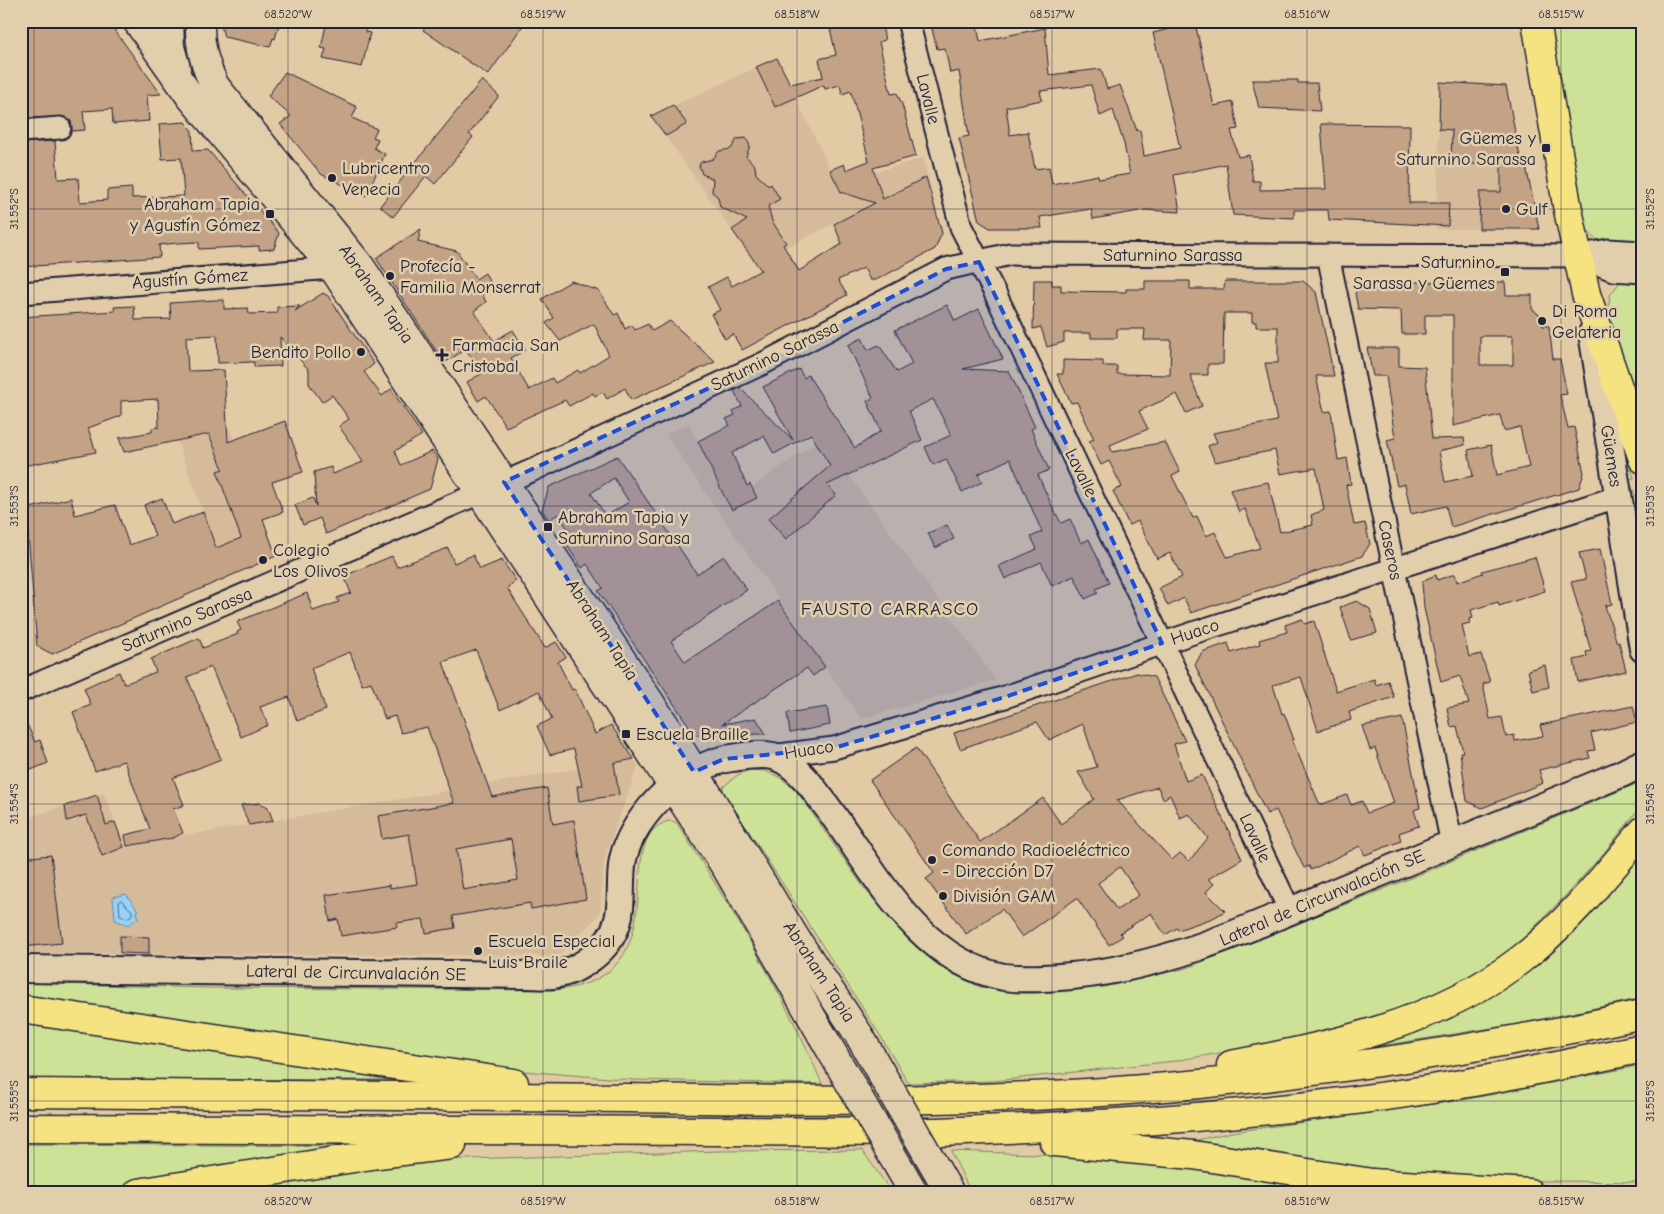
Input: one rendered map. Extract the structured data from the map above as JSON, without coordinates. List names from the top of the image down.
{
  "streets": {
    "main road": ["Abraham Tapia", "Güemes"],
    "street": [
      "Lavalle",
      "Saturnino Sarassa",
      "Agustín Gómez",
      "Caseros",
      "Huaco",
      "Lateral de Circunvalación SE"
    ]
  },
  "crossings": [
    ["Lavalle", "Saturnino Sarassa"],
    ["Lavalle", "Huaco"],
    ["Lavalle", "Lateral de Circunvalación SE"],
    ["Saturnino Sarassa", "Abraham Tapia"],
    ["Saturnino Sarassa", "Güemes"],
    ["Saturnino Sarassa", "Caseros"],
    ["Agustín Gómez", "Abraham Tapia"],
    ["Abraham Tapia", "Lateral de Circunvalación SE"],
    ["Güemes", "Huaco"],
    ["Caseros", "Huaco"],
    ["Caseros", "Lateral de Circunvalación SE"],
    ["Huaco", "Lateral de Circunvalación SE"]
  ],
  "districts": ["FAUSTO CARRASCO"],
  "places": {
    "transit": [
      "Güemes y Saturnino Sarassa",
      "Abraham Tapia y Agustín Gómez",
      "Saturnino Sarassa y Güemes",
      "Abraham Tapia y Saturnino Sarasa",
      "Escuela Braille"
    ],
    "other": [
      "Lubricentro Venecia",
      "Gulf",
      "Profecía - Familia Monserrat",
      "Di Roma Gelateria",
      "Bendito Pollo",
      "Colegio Los Olivos",
      "Comando Radioeléctrico - Dirección D7",
      "División GAM",
      "Escuela Especial Luis Braile"
    ],
    "health": ["Farmacia San Cristobal"]
  },
  "coordinates": [
    "68.520°W",
    "68.519°W",
    "68.518°W",
    "68.517°W",
    "68.516°W",
    "68.515°W",
    "31.552°S",
    "31.553°S",
    "31.554°S",
    "31.555°S"
  ]
}
